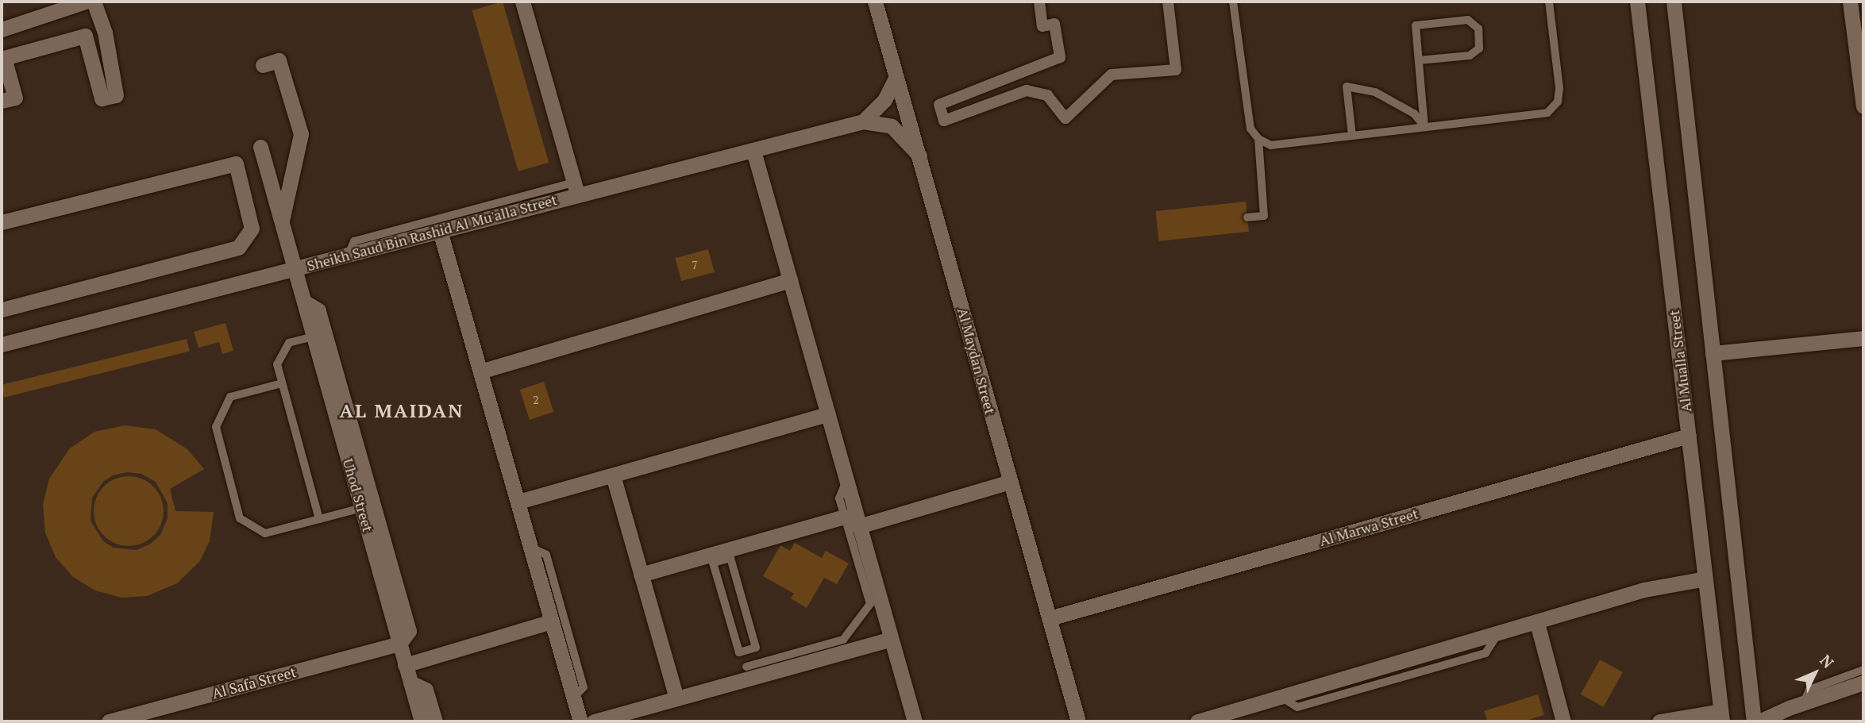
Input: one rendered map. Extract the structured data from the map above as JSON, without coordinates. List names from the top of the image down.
{
  "streets": {
    "street": [
      "Sheikh Saud Bin Rashid Al Mu'alla Street",
      "Al Maydan Street",
      "Al Mualla Street",
      "Uhod Street",
      "Al Marwa Street",
      "Al Safa Street"
    ]
  },
  "crossings": [
    ["Sheikh Saud Bin Rashid Al Mu'alla Street", "Al Maydan Street"],
    ["Sheikh Saud Bin Rashid Al Mu'alla Street", "Uhod Street"],
    ["Al Maydan Street", "Al Marwa Street"],
    ["Al Mualla Street", "Al Marwa Street"],
    ["Uhod Street", "Al Safa Street"]
  ],
  "districts": ["AL MAIDAN"],
  "house_numbers": ["7", "2"],
  "north": "top right"
}
